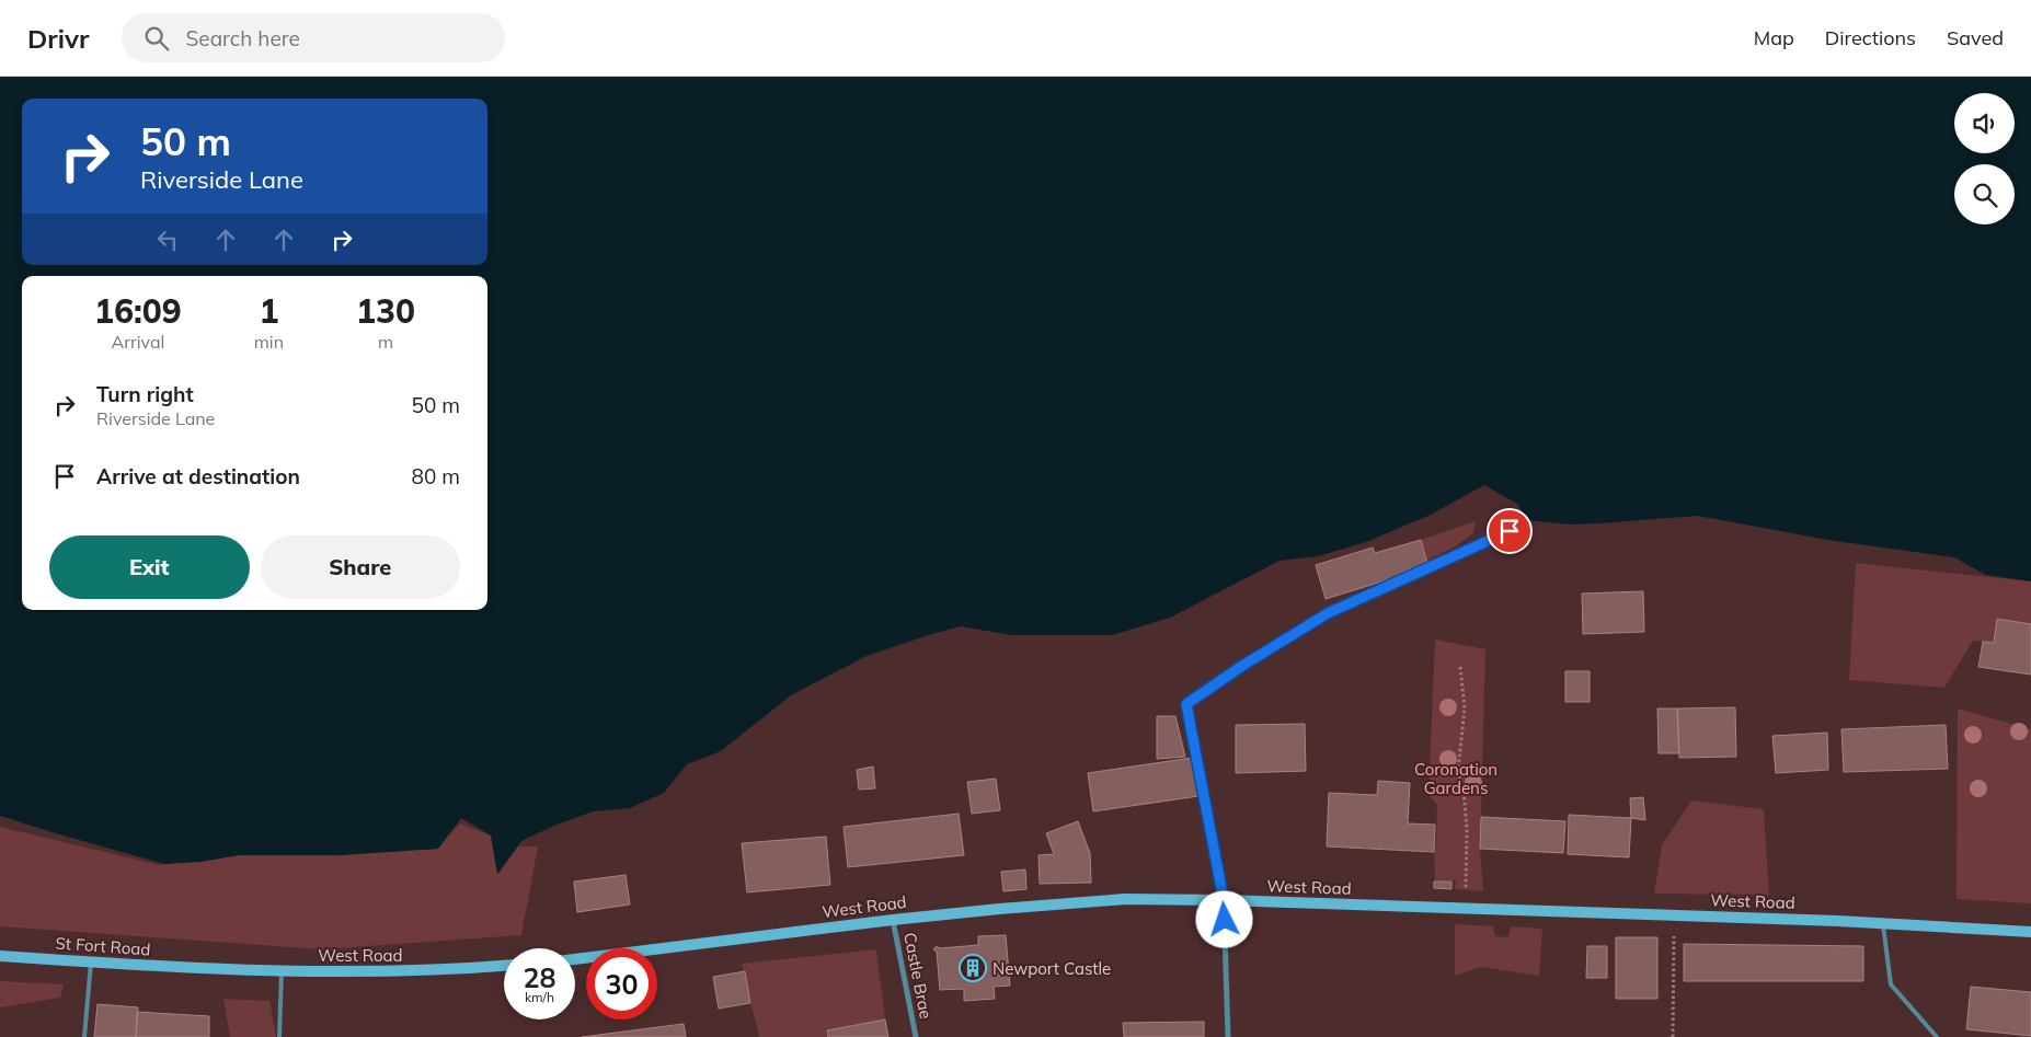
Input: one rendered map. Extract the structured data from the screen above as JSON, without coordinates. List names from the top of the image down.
{
  "streets": {
    "main road": ["West Road", "St Fort Road"],
    "street": ["Castle Brae"]
  },
  "crossings": [
    ["West Road", "St Fort Road"],
    ["West Road", "Castle Brae"]
  ],
  "parks": ["Coronation Gardens"],
  "places": {
    "building": ["Newport Castle"]
  },
  "page": {
    "header": "Drivr",
    "search": "Search here",
    "nav": ["Map", "Directions", "Saved"],
    "turn": ["50 m", "Riverside Lane"],
    "eta": [
      "16:09",
      "Arrival",
      "1",
      "min",
      "130",
      "m"
    ],
    "list": [
      {
        "name": "Turn right",
        "note": "Riverside Lane",
        "value": "50 m"
      },
      {
        "name": "Arrive at destination",
        "value": "80 m"
      }
    ],
    "buttons": ["Exit", "Share"],
    "speed": "28 km/h",
    "limit": "30"
  }
}
